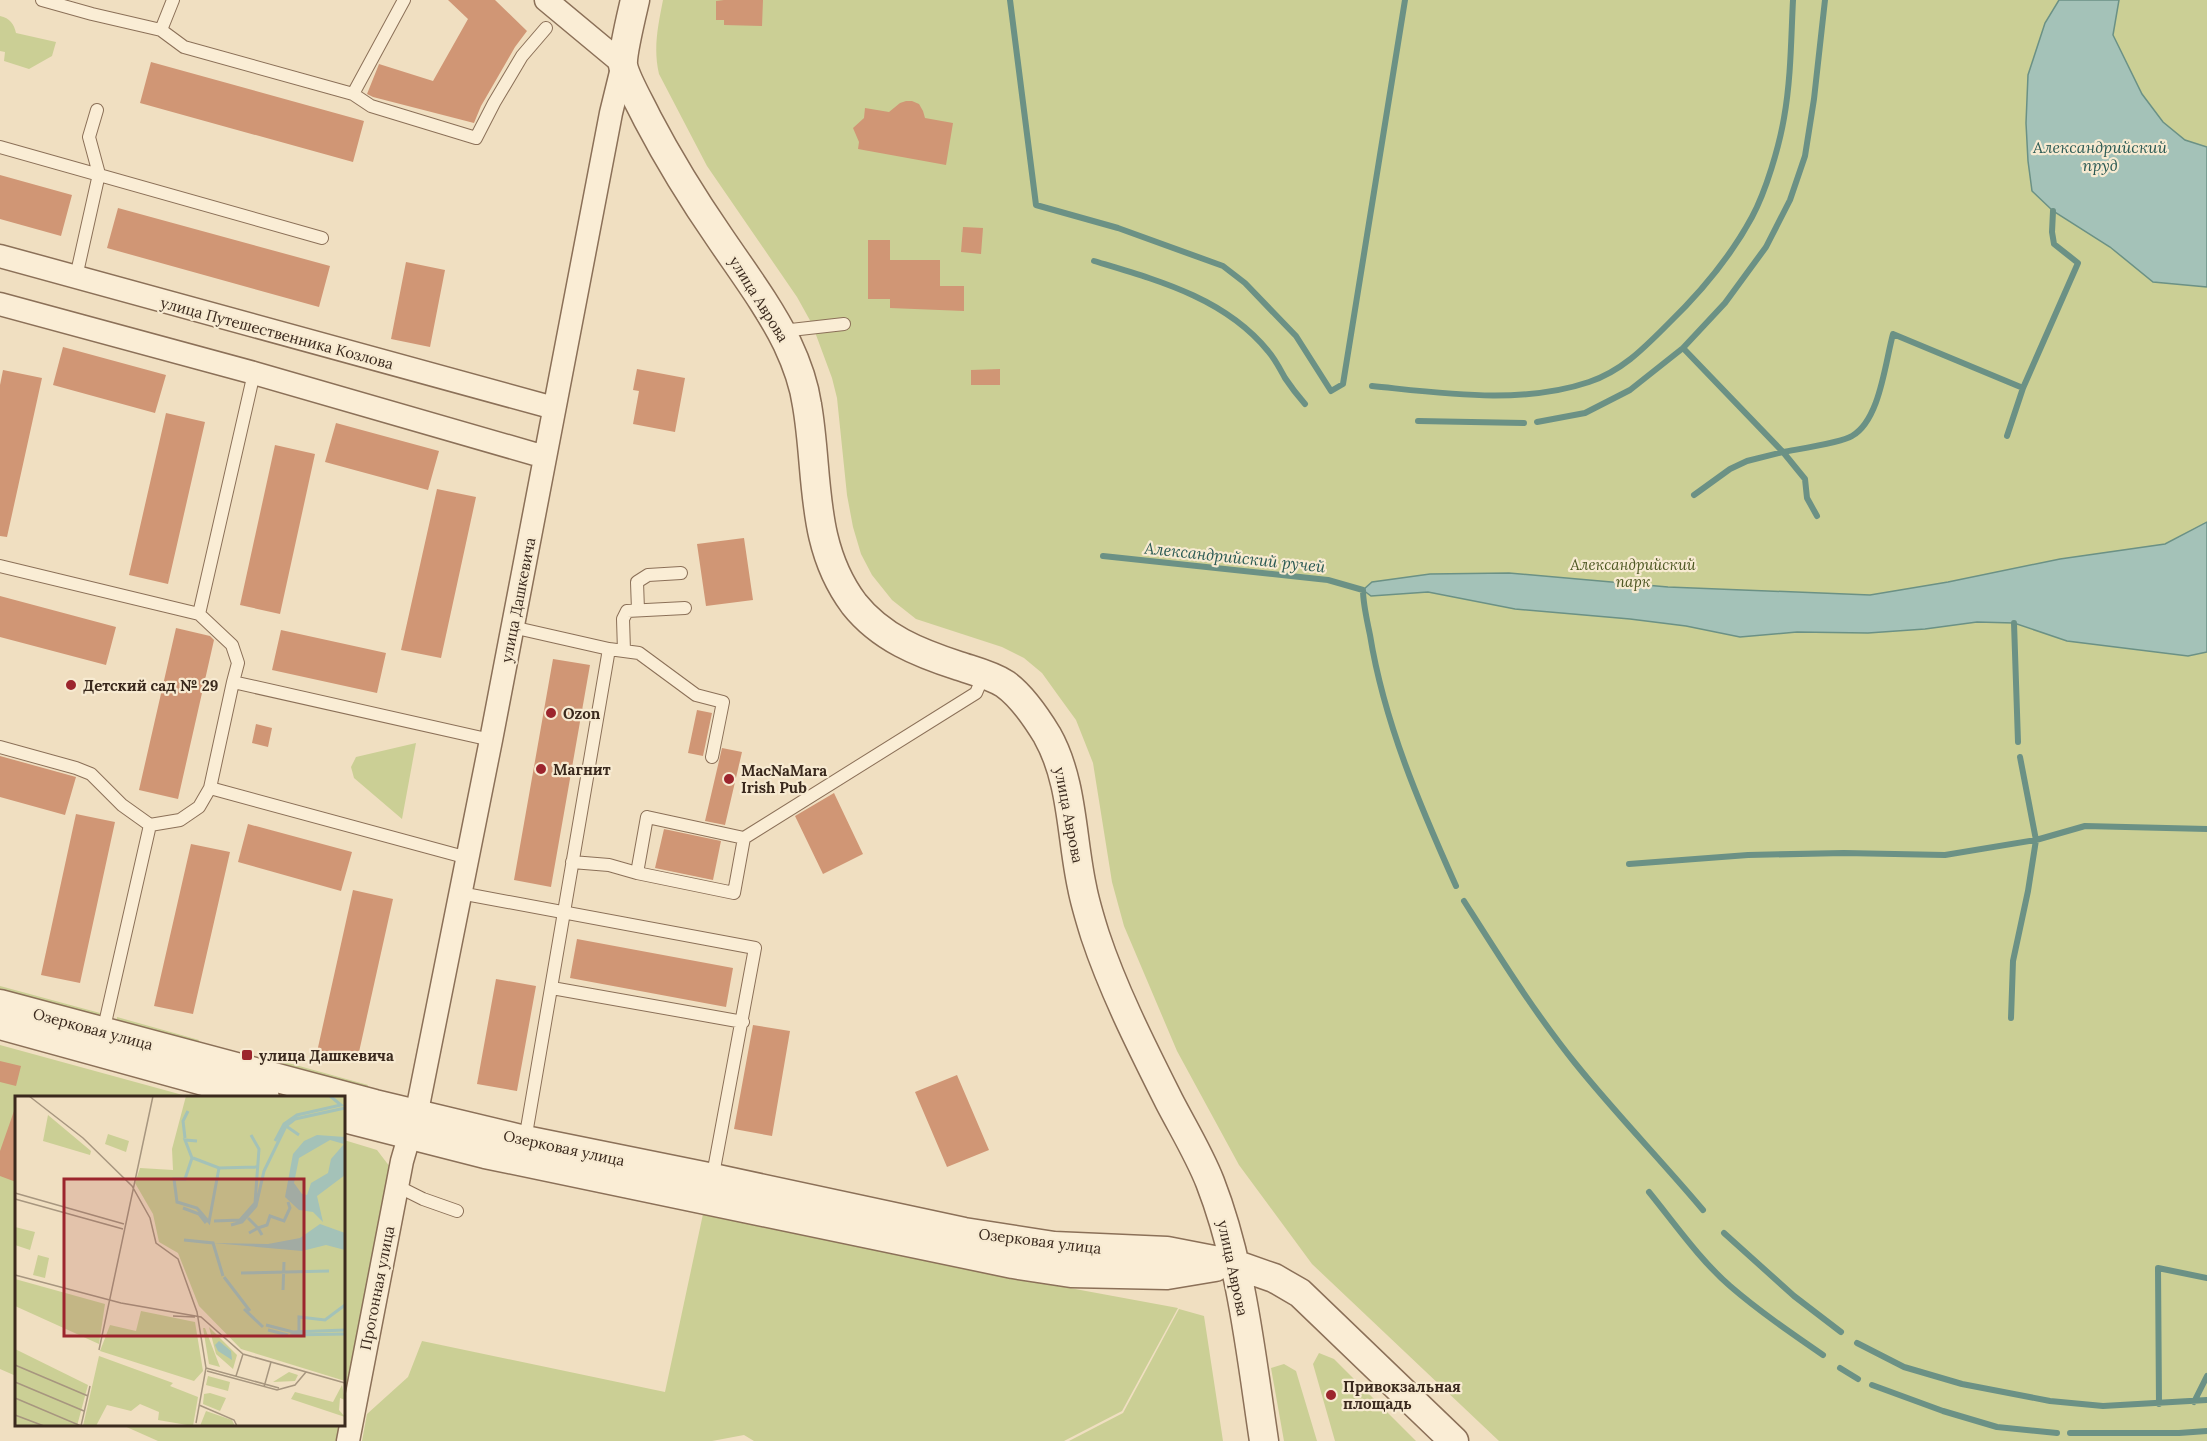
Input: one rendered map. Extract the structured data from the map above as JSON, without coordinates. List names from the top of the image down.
{
  "streets": {
    "street": [
      "улица Аврова",
      "улица Путешественника Козлова",
      "улица Дашкевича",
      "Озерковая улица",
      "Прогонная улица"
    ]
  },
  "crossings": [
    ["улица Аврова", "улица Дашкевича"],
    ["улица Аврова", "Озерковая улица"],
    ["улица Путешественника Козлова", "улица Дашкевича"],
    ["улица Дашкевича", "Озерковая улица"],
    ["улица Дашкевича", "Прогонная улица"],
    ["Озерковая улица", "Прогонная улица"]
  ],
  "water": ["Александрийский пруд", "Александрийский ручей"],
  "parks": ["Александрийский парк"],
  "places": {
    "other": [
      "Детский сад № 29",
      "Ozon",
      "Магнит",
      "MacNaMara Irish Pub",
      "Привокзальная площадь"
    ],
    "transit": ["улица Дашкевича"]
  }
}
